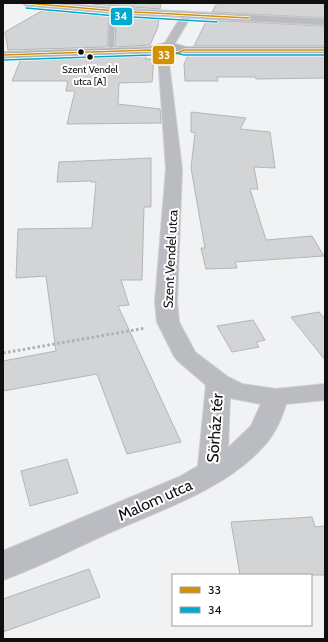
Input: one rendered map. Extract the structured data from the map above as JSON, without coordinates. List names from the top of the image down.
{
  "streets": {
    "street": ["Szent Vendel utca", "Sörház tér", "Malom utca"]
  },
  "crossings": [
    ["Szent Vendel utca", "Sörház tér"],
    ["Szent Vendel utca", "Malom utca"],
    ["Sörház tér", "Malom utca"]
  ],
  "places": ["Szent Vendel utca [A]"],
  "lines": ["transit line 33", "transit line 34"],
  "legend": ["33", "34"]
}
